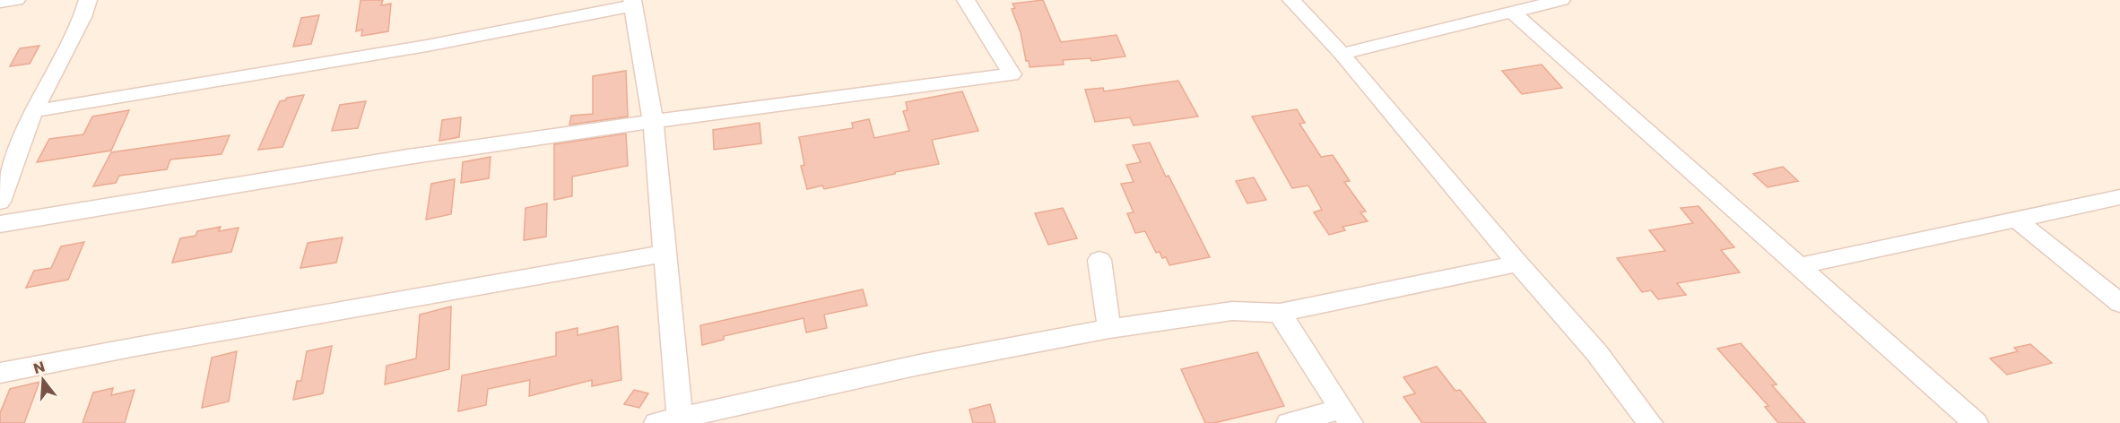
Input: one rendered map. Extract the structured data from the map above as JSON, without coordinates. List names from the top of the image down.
{
  "north": "top"
}
